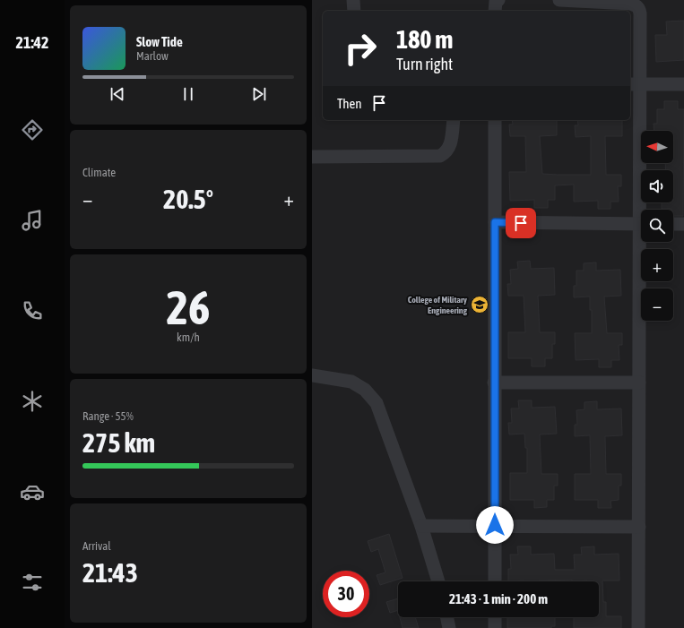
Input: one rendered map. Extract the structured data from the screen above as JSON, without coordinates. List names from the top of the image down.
{
  "places": {
    "school or university": ["College of Military Engineering"]
  },
  "north": "left",
  "page": {
    "tabs": "21:42",
    "turn": ["180 m", "Turn right"],
    "song": ["Slow Tide", "Marlow"],
    "then": "Then",
    "tile": [
      "Climate",
      ["26", "km/h"],
      ["Range · 55%", "275 km"],
      ["Arrival", "21:43"]
    ],
    "map_buttons": ["+", "−"],
    "heat": ["−", "20.5°", "+"],
    "limit": "30",
    "trip": "21:43 · 1 min · 200 m"
  }
}
